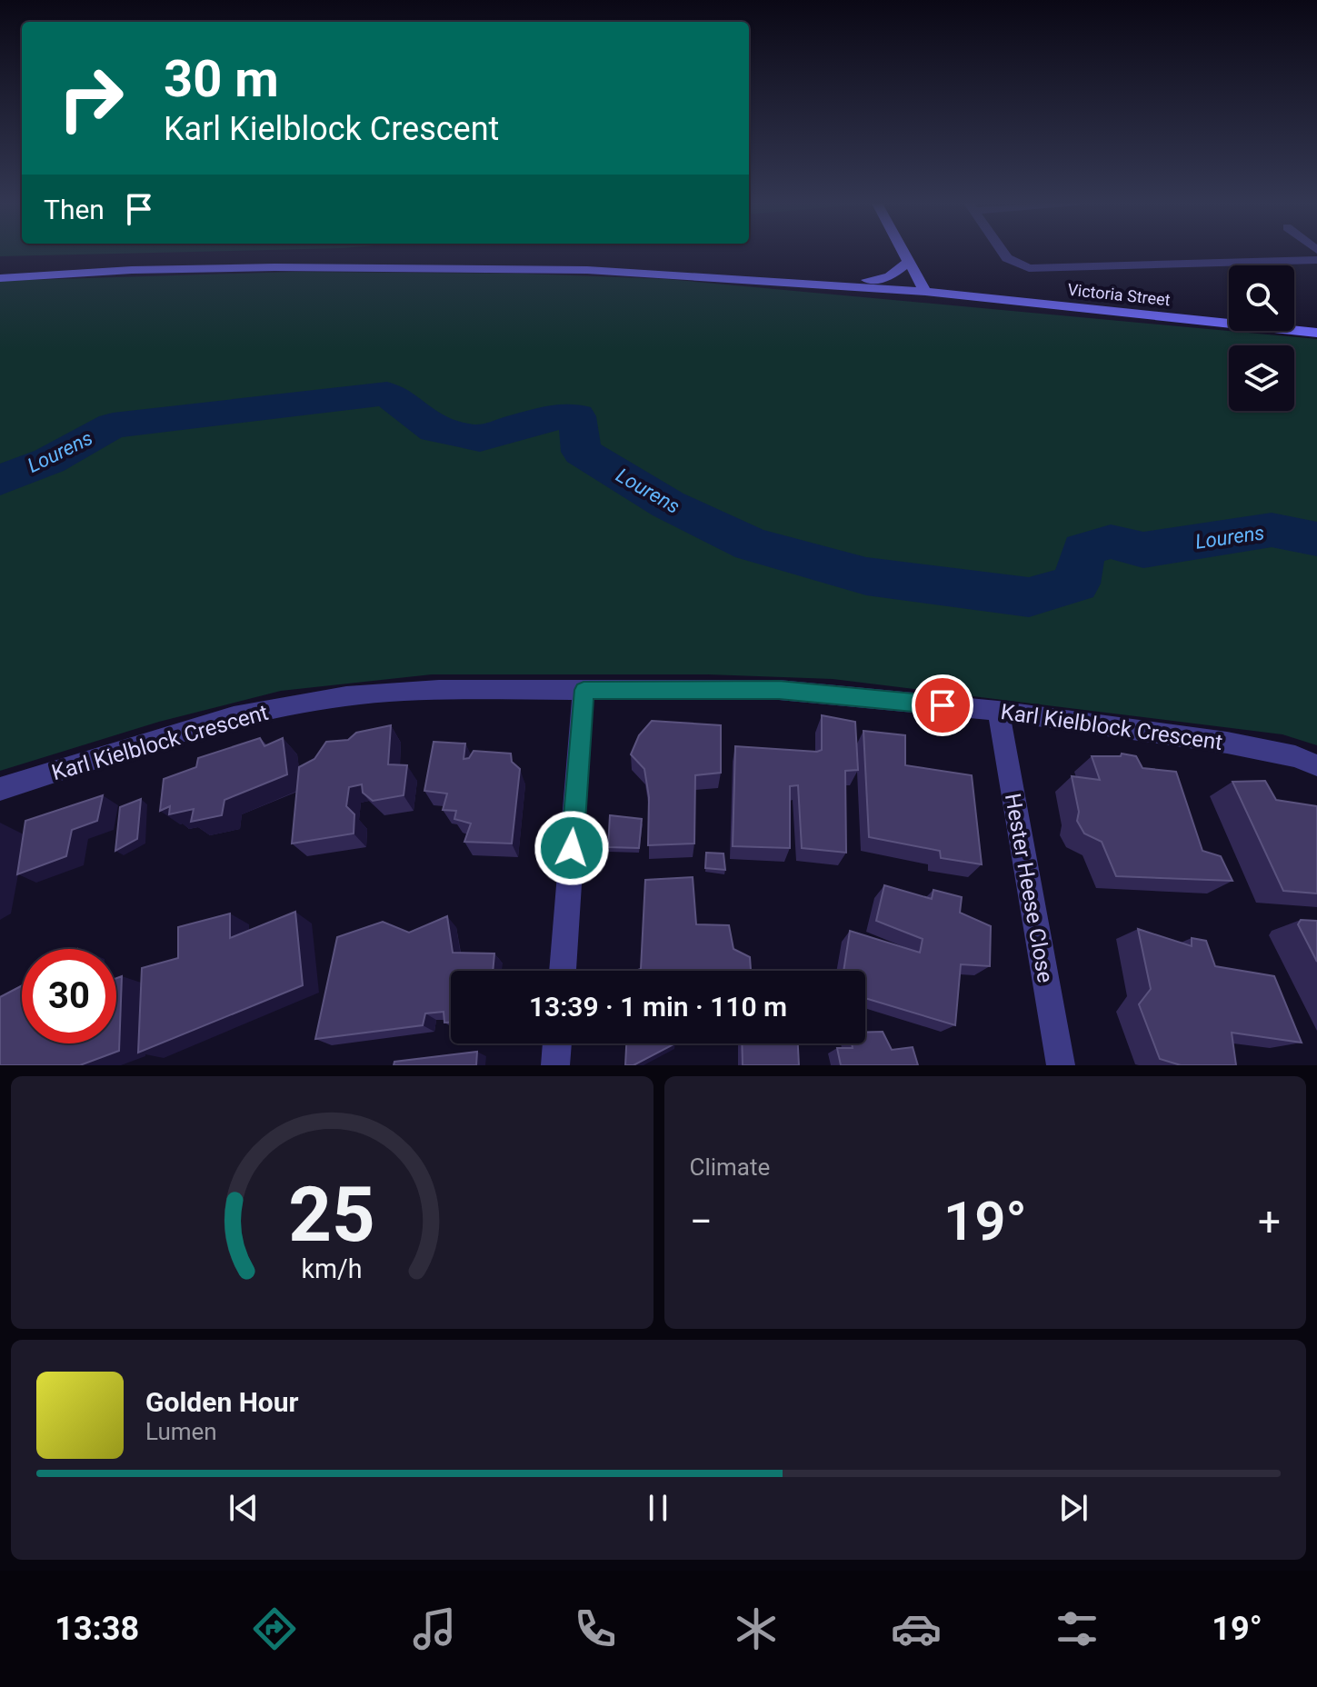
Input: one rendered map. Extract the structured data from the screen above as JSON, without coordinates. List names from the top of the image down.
{
  "streets": {
    "main road": ["Victoria Street"],
    "street": ["Karl Kielblock Crescent", "Hester Heese Close"]
  },
  "crossings": [
    ["Karl Kielblock Crescent", "Hester Heese Close"]
  ],
  "water": ["Lourens"],
  "page": {
    "turn": ["30 m", "Karl Kielblock Crescent"],
    "then": "Then",
    "limit": "30",
    "trip": "13:39 · 1 min · 110 m",
    "tile": "Climate",
    "heat": ["−", "19°", "+"],
    "song": ["Golden Hour", "Lumen"],
    "tabs": ["13:38", "19°"],
    "gauge": ["25", "km/h"]
  }
}
